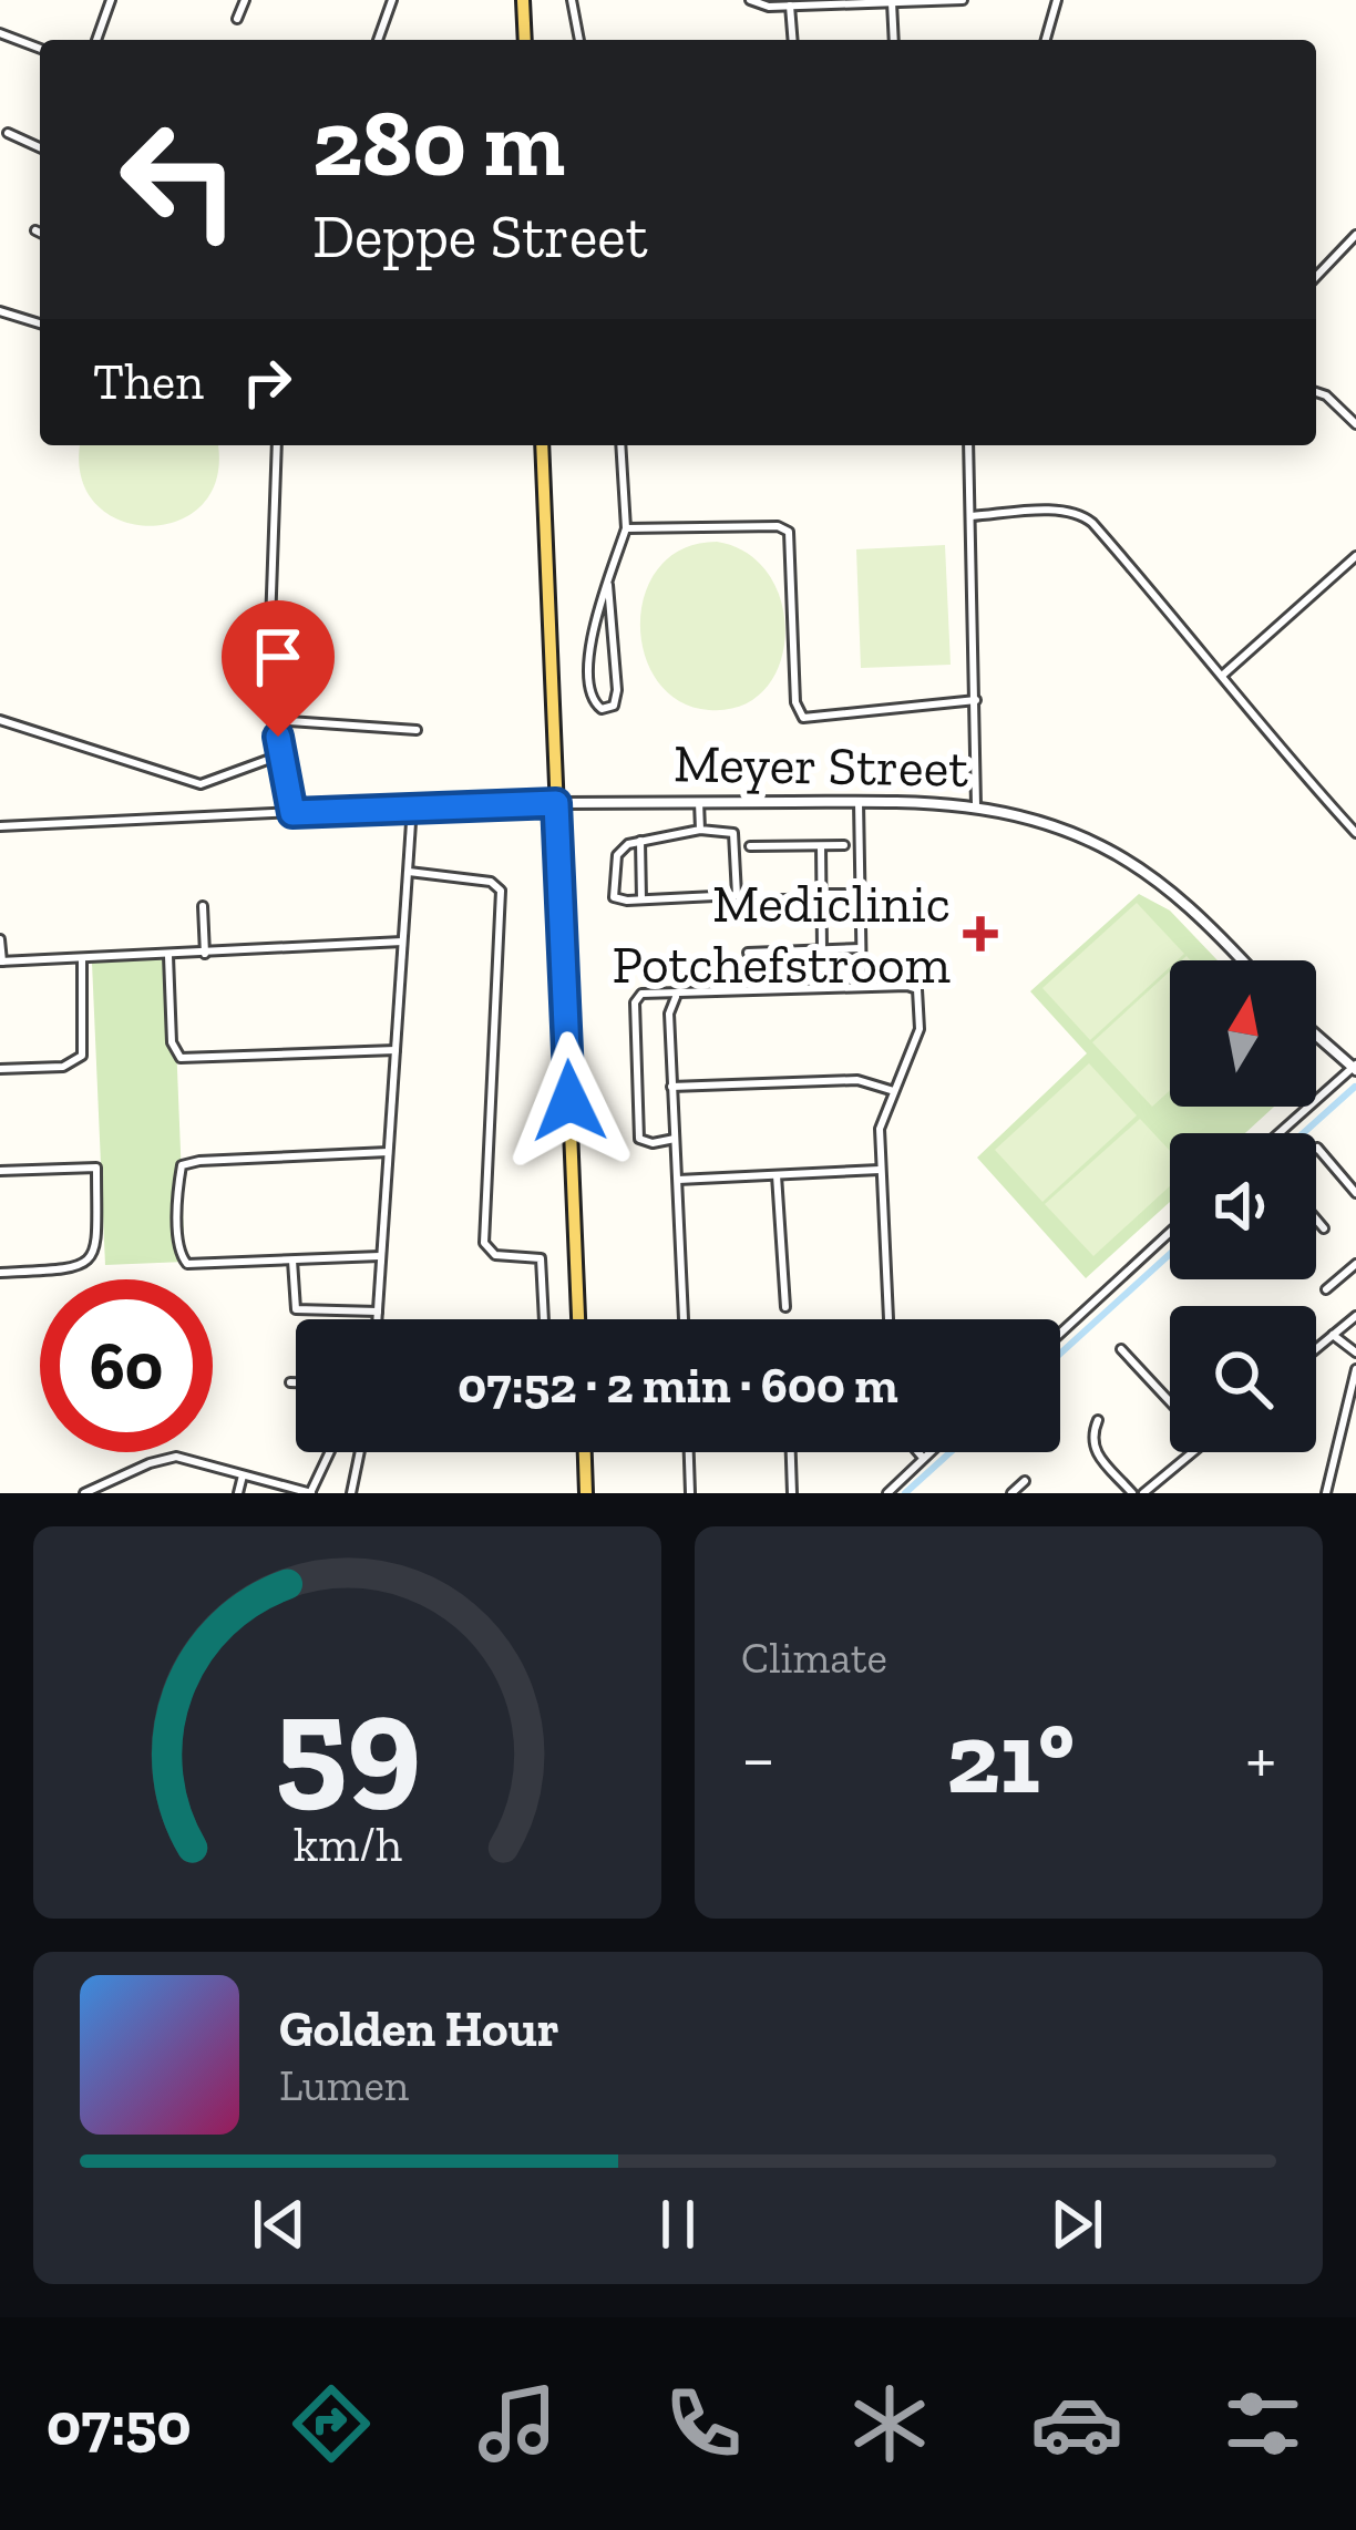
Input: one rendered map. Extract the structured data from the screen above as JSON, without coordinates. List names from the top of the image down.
{
  "streets": {
    "street": ["Meyer Street"]
  },
  "places": {
    "health": ["Mediclinic Potchefstroom"]
  },
  "north": "top",
  "page": {
    "turn": ["280 m", "Deppe Street"],
    "then": "Then",
    "limit": "60",
    "trip": "07:52 · 2 min · 600 m",
    "tile": "Climate",
    "heat": ["−", "21°", "+"],
    "song": ["Golden Hour", "Lumen"],
    "tabs": "07:50",
    "gauge": ["59", "km/h"]
  }
}
